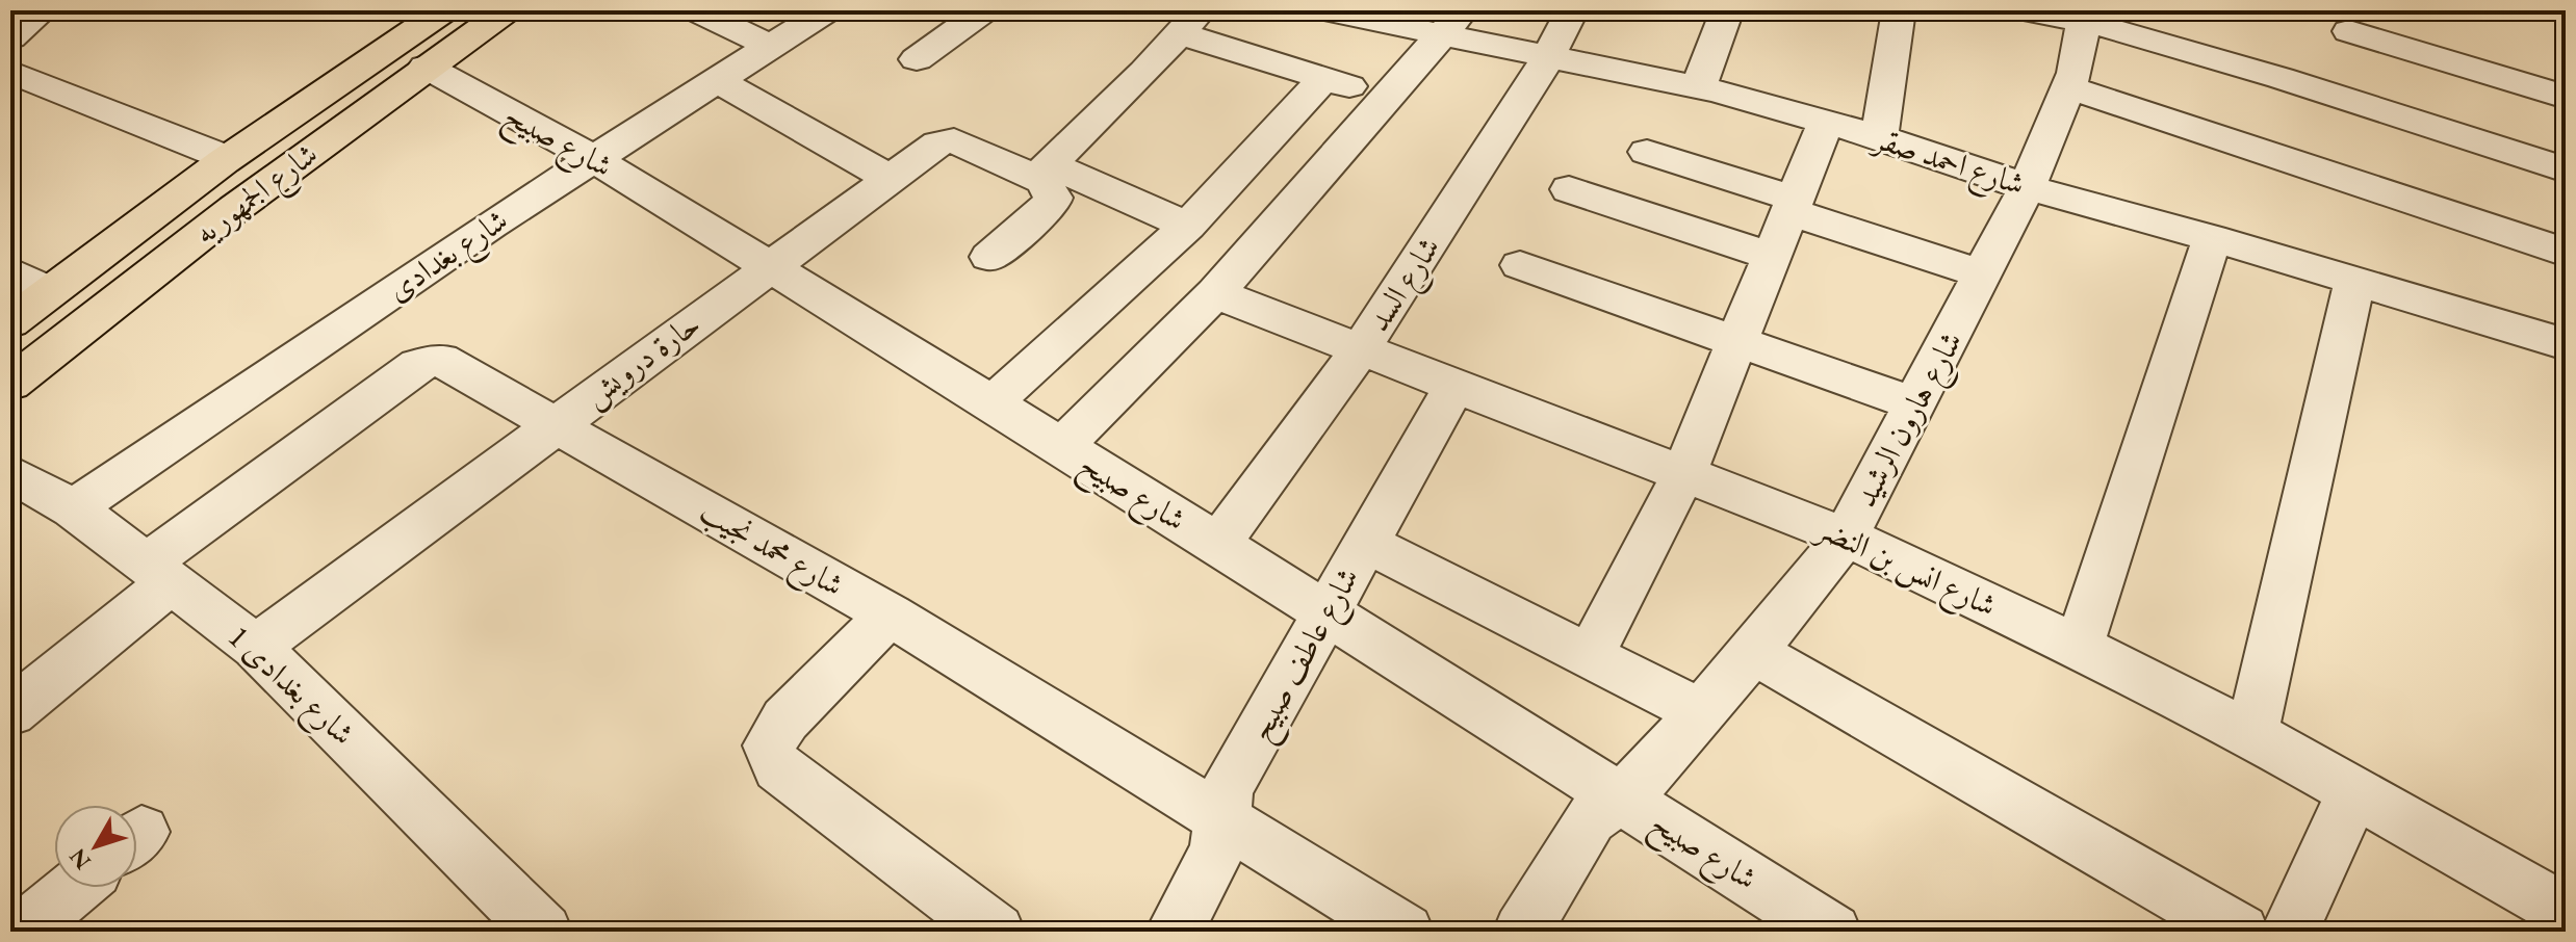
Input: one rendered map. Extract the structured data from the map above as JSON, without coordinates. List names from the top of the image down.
{
  "streets": {
    "main road": ["شارع الجمهوريه"],
    "street": [
      "شارع صبيح",
      "شارع احمد صقر",
      "شارع بغدادى",
      "شارع السد",
      "حارة درويش",
      "شارع هارون الرشيد",
      "شارع محمد نجيب",
      "شارع انس بن النضر",
      "شارع عاطف صبيح",
      "شارع بغدادى 1"
    ]
  },
  "crossings": [
    ["شارع صبيح", "شارع الجمهوريه"],
    ["شارع صبيح", "شارع بغدادى"],
    ["شارع صبيح", "شارع السد"],
    ["شارع صبيح", "حارة درويش"],
    ["شارع صبيح", "شارع هارون الرشيد"],
    ["شارع صبيح", "شارع عاطف صبيح"],
    ["شارع احمد صقر", "شارع السد"],
    ["شارع احمد صقر", "شارع هارون الرشيد"],
    ["شارع بغدادى", "شارع بغدادى 1"],
    ["شارع السد", "شارع انس بن النضر"],
    ["حارة درويش", "شارع محمد نجيب"],
    ["حارة درويش", "شارع بغدادى 1"],
    ["شارع هارون الرشيد", "شارع انس بن النضر"],
    ["شارع محمد نجيب", "شارع عاطف صبيح"],
    ["شارع محمد نجيب", "شارع بغدادى 1"],
    ["شارع انس بن النضر", "شارع عاطف صبيح"]
  ],
  "north": "bottom left"
}
